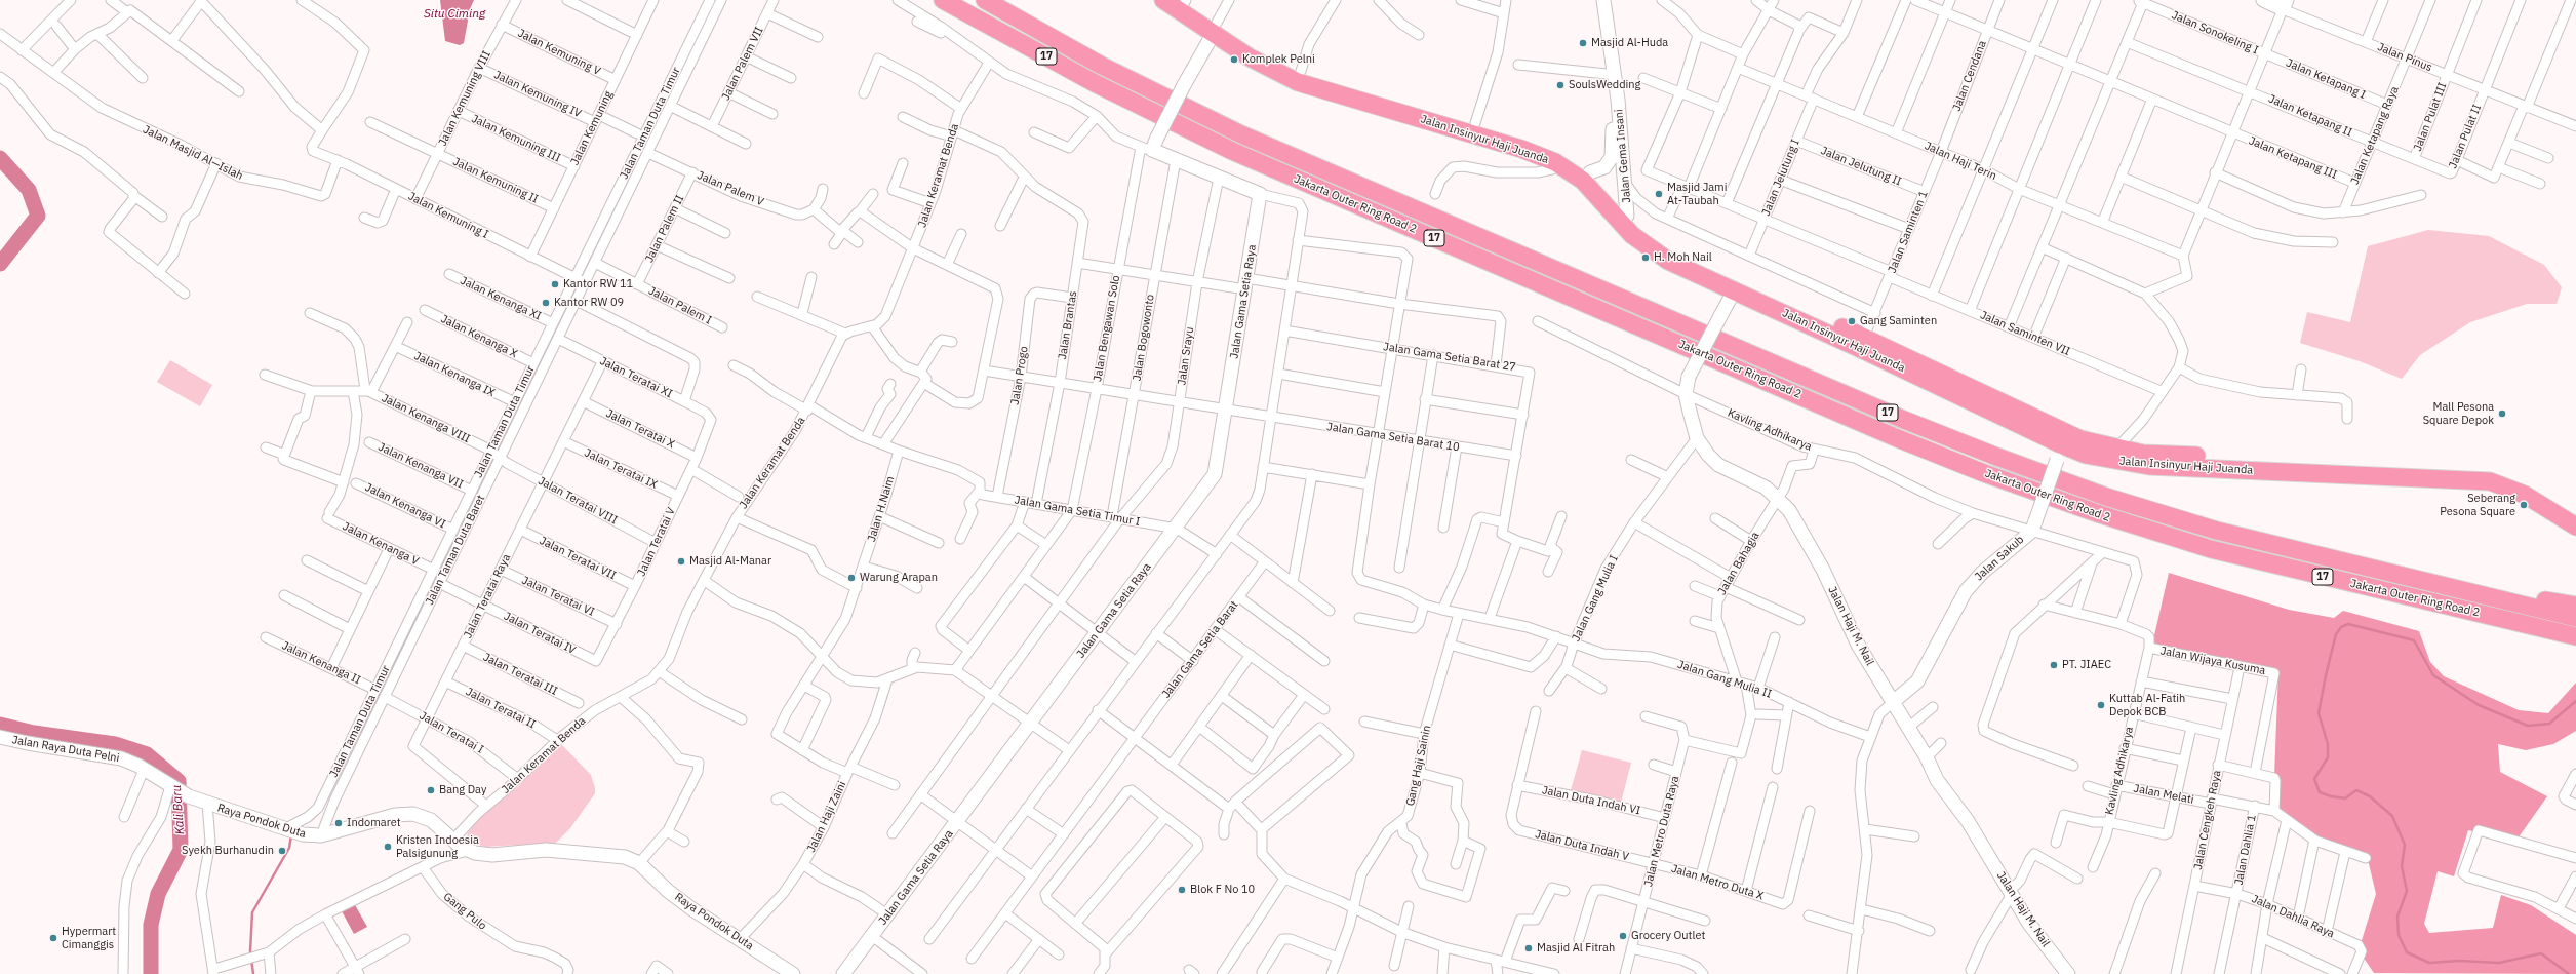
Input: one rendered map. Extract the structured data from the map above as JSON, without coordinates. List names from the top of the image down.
{
  "streets": {
    "highway": ["17", "Jalan Insinyur Haji Juanda", "Jakarta Outer Ring Road 2"],
    "main road": [
      "Jalan Gema Insani",
      "Jalan Gama Setia Raya",
      "Jalan Sakub",
      "Jalan Haji M. Nail",
      "Jalan Raya Duta Pelni",
      "Raya Pondok Duta"
    ],
    "street": [
      "Jalan Sonokeling I",
      "Jalan Kemuning V",
      "Jalan Pinus",
      "Jalan Palem VII",
      "Jalan Cendana",
      "Jalan Ketapang I",
      "Jalan Kemuning IV",
      "Jalan Kemuning VIII",
      "Jalan Ketapang II",
      "Jalan Pulat III",
      "Jalan Taman Duta Timur",
      "Jalan Kemuning",
      "Jalan Ketapang Raya",
      "Jalan Pulat II",
      "Jalan Kemuning III",
      "Jalan Masjid Al—Islah",
      "Jalan Ketapang III",
      "Jalan Haji Terin",
      "Jalan Jelutung II",
      "Jalan Keramat Benda",
      "Jalan Jelutung I",
      "Jalan Kemuning II",
      "Jalan Palem V",
      "Jalan Kemuning I",
      "Jalan Palem II",
      "Jalan Saminten 1",
      "Jalan Kenanga XI",
      "Jalan Palem I",
      "Jalan Brantas",
      "Jalan Bengawan Solo",
      "Jalan Saminten VII",
      "Jalan Kenanga X",
      "Jalan Bogowonto",
      "Jalan Srayu",
      "Jalan Gama Setia Barat 27",
      "Jalan Kenanga IX",
      "Jalan Progo",
      "Jalan Teratai XI",
      "Jalan Kenanga VIII",
      "Jalan Teratai X",
      "Kavling Adhikarya",
      "Jalan Gama Setia Barat 10",
      "Jalan Kenanga VII",
      "Jalan Teratai IX",
      "Jalan Teratai VIII",
      "Jalan Kenanga VI",
      "Jalan H.Naim",
      "Jalan Gama Setia Timur I",
      "Jalan Teratai V",
      "Jalan Kenanga V",
      "Jalan Taman Duta Baret",
      "Jalan Teratai VII",
      "Jalan Bahagia",
      "Jalan Teratai Raya",
      "Jalan Teratai VI",
      "Jalan Gang Mulia I",
      "Jalan Teratai IV",
      "Jalan Gama Setia Barat",
      "Jalan Wijaya Kusuma",
      "Jalan Kenanga II",
      "Jalan Teratai III",
      "Jalan Gang Mulia II",
      "Jalan Teratai II",
      "Jalan Teratai I",
      "Gang Haji Sainin",
      "Jalan Melati",
      "Jalan Duta Indah VI",
      "Jalan Haji Zaini",
      "Jalan Cengkeh Raya",
      "Jalan Metro Duta Raya",
      "Jalan Duta Indah V",
      "Jalan Dahlia 1",
      "Jalan Metro Duta X",
      "Gang Pulo",
      "Jalan Dahlia Raya"
    ]
  },
  "crossings": [
    ["Jalan Sonokeling I", "Jalan Ketapang I"],
    ["Jalan Kemuning V", "Jalan Kemuning VIII"],
    ["Jalan Kemuning V", "Jalan Kemuning"],
    ["Jalan Pinus", "Jalan Pulat III"],
    ["Jalan Pinus", "Jalan Ketapang Raya"],
    ["Jalan Pinus", "Jalan Pulat II"],
    ["Jalan Cendana", "Jalan Ketapang III"],
    ["Jalan Cendana", "Jalan Haji Terin"],
    ["Jalan Cendana", "Jalan Saminten 1"],
    ["Jalan Ketapang I", "Jalan Ketapang Raya"],
    ["Jalan Kemuning IV", "Jalan Kemuning VIII"],
    ["Jalan Kemuning IV", "Jalan Kemuning"],
    ["Jalan Kemuning VIII", "Jalan Kemuning III"],
    ["Jalan Kemuning VIII", "Jalan Kemuning II"],
    ["Jalan Kemuning VIII", "Jalan Kemuning I"],
    ["Jalan Ketapang II", "Jalan Ketapang Raya"],
    ["Jalan Ketapang II", "Jalan Pulat II"],
    ["Jalan Pulat III", "Jalan Pulat II"],
    ["Jalan Taman Duta Timur", "Jalan Kemuning I"],
    ["Jalan Taman Duta Timur", "Jalan Kenanga XI"],
    ["Jalan Taman Duta Timur", "Jalan Kenanga X"],
    ["Jalan Taman Duta Timur", "Jalan Kenanga IX"],
    ["Jalan Taman Duta Timur", "Jalan Kenanga VIII"],
    ["Jalan Taman Duta Timur", "Jalan Kenanga VII"],
    ["Jalan Taman Duta Timur", "Jalan Teratai VIII"],
    ["Jalan Taman Duta Timur", "Jalan Kenanga VI"],
    ["Jalan Taman Duta Timur", "Jalan Kenanga V"],
    ["Jalan Taman Duta Timur", "Jalan Taman Duta Baret"],
    ["Jalan Taman Duta Timur", "Jalan Kenanga II"],
    ["Jalan Taman Duta Timur", "Raya Pondok Duta"],
    ["Jalan Kemuning", "Jalan Kemuning III"],
    ["Jalan Kemuning", "Jalan Kemuning II"],
    ["Jalan Kemuning", "Jalan Kemuning I"],
    ["Jalan Ketapang Raya", "Jalan Pulat II"],
    ["Jalan Ketapang Raya", "Jalan Ketapang III"],
    ["Jalan Insinyur Haji Juanda", "Jalan Gema Insani"],
    ["Jalan Insinyur Haji Juanda", "Jalan Saminten 1"],
    ["Jalan Insinyur Haji Juanda", "Jalan Haji M. Nail"],
    ["Jalan Masjid Al—Islah", "Jalan Kemuning I"],
    ["Jalan Haji Terin", "Jalan Jelutung I"],
    ["Jalan Haji Terin", "Jalan Saminten 1"],
    ["Jalan Jelutung II", "Jalan Jelutung I"],
    ["Jalan Jelutung II", "Jalan Saminten 1"],
    ["Jalan Keramat Benda", "Jalan Teratai Raya"],
    ["Jalan Keramat Benda", "Raya Pondok Duta"],
    ["Jalan Jelutung I", "Jalan Saminten VII"],
    ["Jalan Palem V", "Jalan Palem II"],
    ["Jalan Palem V", "Jalan Taman Duta Baret"],
    ["Jalan Kemuning I", "Jalan Taman Duta Baret"],
    ["Jalan Palem II", "Jalan Palem I"],
    ["Jalan Saminten 1", "Jalan Saminten VII"],
    ["Jalan Gama Setia Raya", "Jalan Gama Setia Timur I"],
    ["Jalan Gama Setia Raya", "Jalan Haji Zaini"],
    ["Jalan Palem I", "Jalan Taman Duta Baret"],
    ["Jalan Brantas", "Jalan Progo"],
    ["Jalan Brantas", "Jalan Gama Setia Timur I"],
    ["Jalan Bengawan Solo", "Jalan Gama Setia Timur I"],
    ["Jalan Bogowonto", "Jalan Srayu"],
    ["Jalan Bogowonto", "Jalan Gama Setia Timur I"],
    ["Jalan Srayu", "Jalan Gama Setia Timur I"],
    ["Jalan Gama Setia Barat 27", "Jalan Gama Setia Barat 10"],
    ["Jalan Progo", "Jalan Gama Setia Timur I"],
    ["Jalan Teratai XI", "Jalan Teratai V"],
    ["Jalan Teratai XI", "Jalan Taman Duta Baret"],
    ["Jalan Teratai XI", "Jalan Teratai Raya"],
    ["Jalan Kenanga VIII", "Jalan Teratai VIII"],
    ["Jalan Kenanga VIII", "Jalan Taman Duta Baret"],
    ["Jalan Teratai X", "Jalan Teratai V"],
    ["Jalan Teratai X", "Jalan Teratai Raya"],
    ["Kavling Adhikarya", "Jalan Sakub"],
    ["Kavling Adhikarya", "Jalan Haji M. Nail"],
    ["Kavling Adhikarya", "Jalan Wijaya Kusuma"],
    ["Kavling Adhikarya", "Jalan Melati"],
    ["Jalan Teratai IX", "Jalan Teratai V"],
    ["Jalan Teratai IX", "Jalan Teratai Raya"],
    ["Jalan Teratai VIII", "Jalan Teratai V"],
    ["Jalan Teratai VIII", "Jalan Taman Duta Baret"],
    ["Jalan Teratai VIII", "Jalan Teratai Raya"],
    ["Jalan Teratai V", "Jalan Teratai VII"],
    ["Jalan Teratai V", "Jalan Teratai VI"],
    ["Jalan Teratai V", "Jalan Teratai IV"],
    ["Jalan Taman Duta Baret", "Jalan Teratai IV"],
    ["Jalan Taman Duta Baret", "Jalan Teratai I"],
    ["Jalan Taman Duta Baret", "Raya Pondok Duta"],
    ["Jalan Teratai VII", "Jalan Teratai Raya"],
    ["Jalan Sakub", "Jalan Haji M. Nail"],
    ["Jalan Bahagia", "Jalan Haji M. Nail"],
    ["Jalan Bahagia", "Jalan Gang Mulia II"],
    ["Jalan Teratai Raya", "Jalan Teratai VI"],
    ["Jalan Teratai Raya", "Jalan Teratai IV"],
    ["Jalan Teratai Raya", "Jalan Teratai III"],
    ["Jalan Teratai Raya", "Jalan Teratai II"],
    ["Jalan Teratai Raya", "Jalan Teratai I"],
    ["Jalan Gang Mulia I", "Jalan Haji M. Nail"],
    ["Jalan Gang Mulia I", "Jalan Gang Mulia II"],
    ["Jalan Wijaya Kusuma", "Jalan Cengkeh Raya"],
    ["Jalan Gang Mulia II", "Gang Haji Sainin"],
    ["Jalan Raya Duta Pelni", "Raya Pondok Duta"],
    ["Jalan Melati", "Jalan Cengkeh Raya"],
    ["Jalan Melati", "Jalan Dahlia 1"],
    ["Jalan Duta Indah VI", "Jalan Metro Duta Raya"],
    ["Jalan Duta Indah VI", "Jalan Duta Indah V"],
    ["Jalan Cengkeh Raya", "Jalan Dahlia Raya"],
    ["Jalan Metro Duta Raya", "Jalan Duta Indah V"],
    ["Jalan Metro Duta Raya", "Jalan Metro Duta X"],
    ["Jalan Duta Indah V", "Jalan Metro Duta X"],
    ["Jalan Dahlia 1", "Jalan Dahlia Raya"]
  ],
  "water": ["Situ Ciming", "Kali Baru"],
  "places": [
    "Masjid Al-Huda",
    "Komplek Pelni",
    "SoulsWedding",
    "Masjid Jami At-Taubah",
    "H. Moh Nail",
    "Kantor RW 11",
    "Kantor RW 09",
    "Gang Saminten",
    "Mall Pesona Square Depok",
    "Seberang Pesona Square",
    "Masjid Al-Manar",
    "Warung Arapan",
    "PT. JIAEC",
    "Kuttab Al-Fatih Depok BCB",
    "Bang Day",
    "Indomaret",
    "Kristen Indoesia Palsigunung",
    "Syekh Burhanudin",
    "Blok F No 10",
    "Grocery Outlet",
    "Hypermart Cimanggis",
    "Masjid Al Fitrah"
  ]
}
